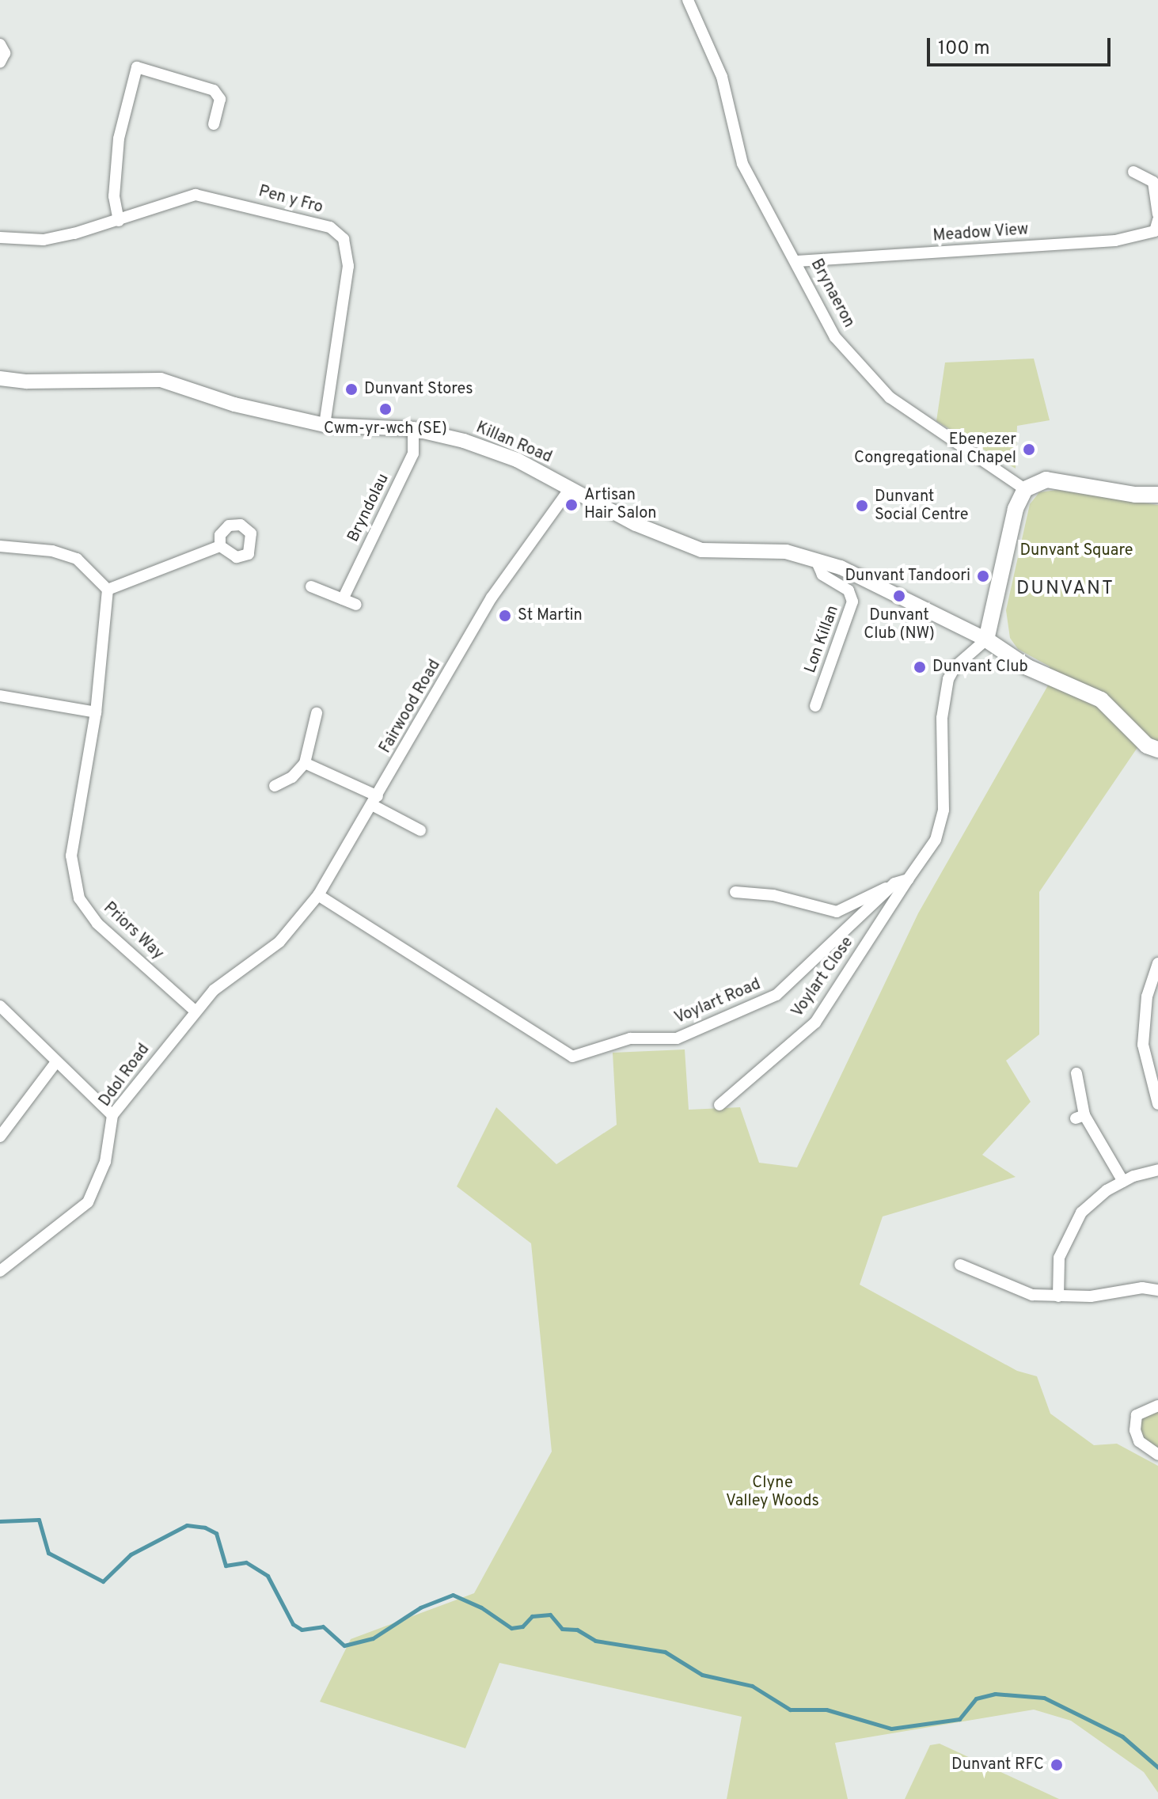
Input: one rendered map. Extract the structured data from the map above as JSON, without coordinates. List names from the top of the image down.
{
  "streets": {
    "street": [
      "Pen y Fro",
      "Meadow View",
      "Brynaeron",
      "Killan Road",
      "Bryndolau",
      "Lon Killan",
      "Fairwood Road",
      "Priors Way",
      "Voylart Close",
      "Voylart Road",
      "Ddol Road"
    ]
  },
  "crossings": [
    ["Pen y Fro", "Killan Road"],
    ["Meadow View", "Brynaeron"],
    ["Killan Road", "Bryndolau"],
    ["Killan Road", "Lon Killan"],
    ["Killan Road", "Fairwood Road"],
    ["Fairwood Road", "Voylart Road"],
    ["Fairwood Road", "Ddol Road"],
    ["Priors Way", "Ddol Road"],
    ["Voylart Close", "Voylart Road"]
  ],
  "districts": ["DUNVANT"],
  "parks": ["Dunvant Square", "Clyne Valley Woods"],
  "places": [
    "Dunvant Stores",
    "Cwm-yr-wch (SE)",
    "Ebenezer Congregational Chapel",
    "Artisan Hair Salon",
    "Dunvant Social Centre",
    "Dunvant Tandoori",
    "Dunvant Club (NW)",
    "St Martin",
    "Dunvant Club",
    "Dunvant RFC"
  ],
  "scale_bar": "100 m"
}
